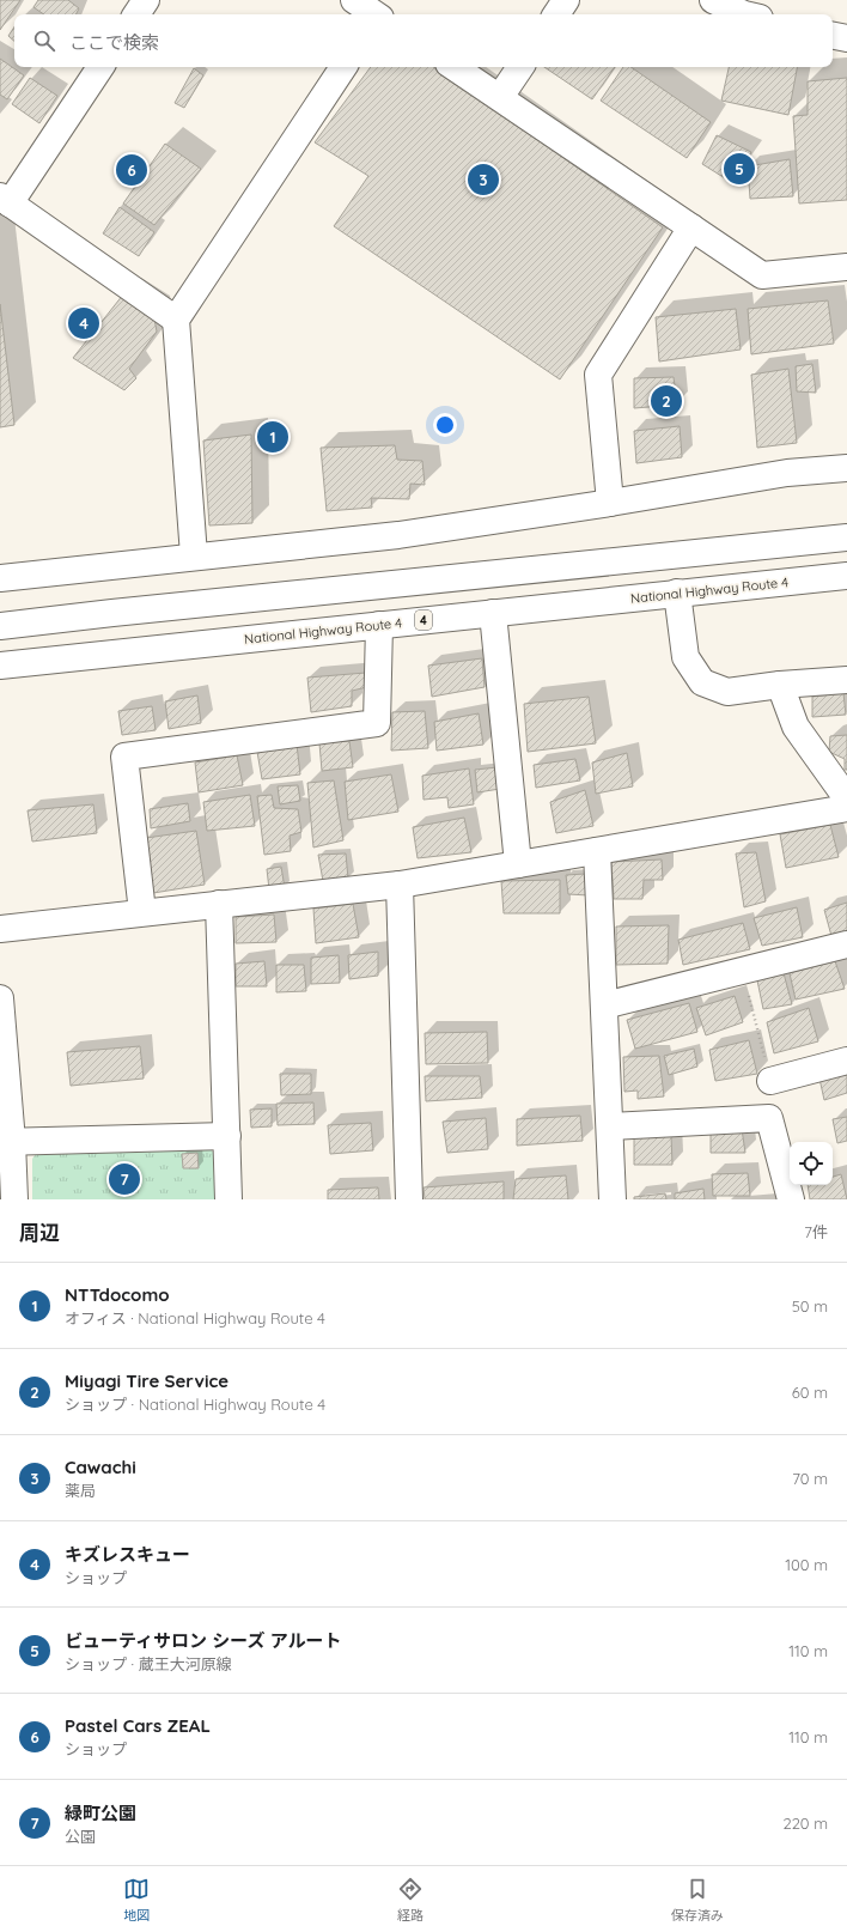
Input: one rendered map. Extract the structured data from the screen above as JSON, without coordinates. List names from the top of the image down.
{
  "streets": {
    "main road": ["National Highway Route 4", "4"]
  },
  "page": {
    "search": "ここで検索",
    "pins": [
      "5",
      "6",
      "3",
      "4",
      "2",
      "1",
      "7"
    ],
    "heading": ["周辺", "7件"],
    "list": [
      {
        "mark": "1",
        "name": "NTTdocomo",
        "note": "オフィス · National Highway Route 4",
        "value": "50 m"
      },
      {
        "mark": "2",
        "name": "Miyagi Tire Service",
        "note": "ショップ · National Highway Route 4",
        "value": "60 m"
      },
      {
        "mark": "3",
        "name": "Cawachi",
        "note": "薬局",
        "value": "70 m"
      },
      {
        "mark": "4",
        "name": "キズレスキュー",
        "note": "ショップ",
        "value": "100 m"
      },
      {
        "mark": "5",
        "name": "ビューティサロン シーズ アルート",
        "note": "ショップ · 蔵王大河原線",
        "value": "110 m"
      },
      {
        "mark": "6",
        "name": "Pastel Cars ZEAL",
        "note": "ショップ",
        "value": "110 m"
      },
      {
        "mark": "7",
        "name": "緑町公園",
        "note": "公園",
        "value": "220 m"
      }
    ],
    "nav": ["地図", "経路", "保存済み"]
  }
}
